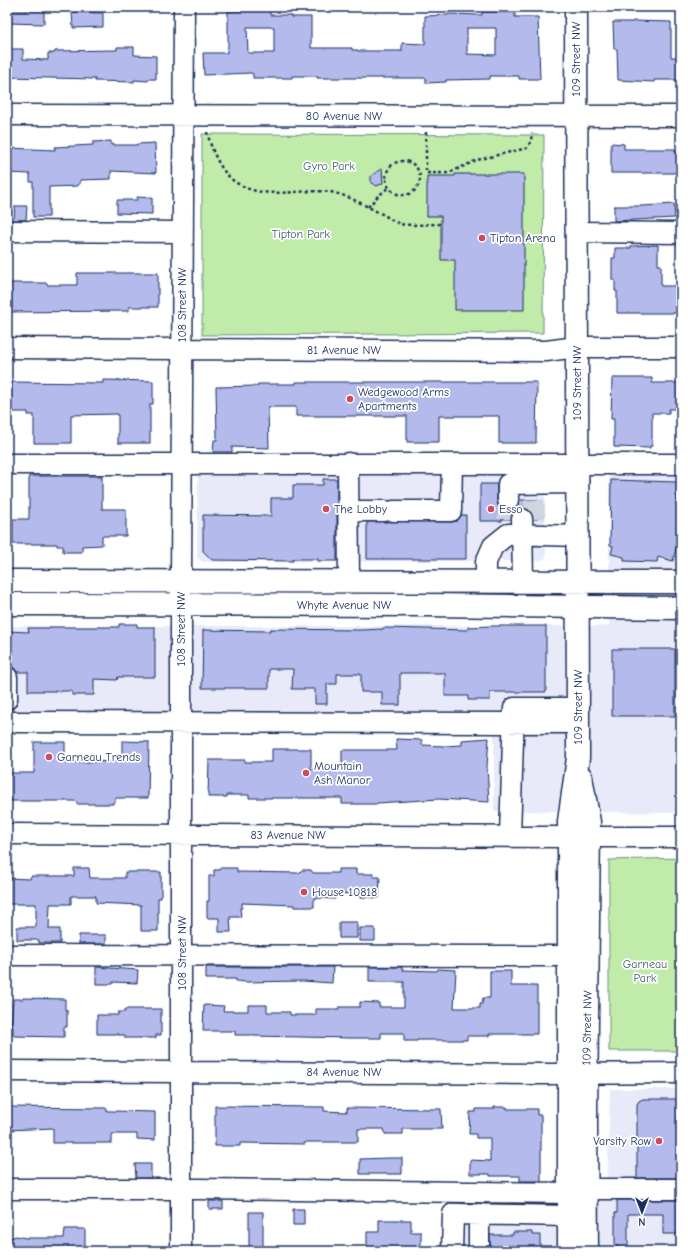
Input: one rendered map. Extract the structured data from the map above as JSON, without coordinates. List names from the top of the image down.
{
  "streets": {
    "main road": ["109 Street NW", "Whyte Avenue NW"],
    "street": [
      "80 Avenue NW",
      "108 Street NW",
      "81 Avenue NW",
      "83 Avenue NW",
      "84 Avenue NW"
    ]
  },
  "crossings": [
    ["109 Street NW", "80 Avenue NW"],
    ["109 Street NW", "81 Avenue NW"],
    ["109 Street NW", "Whyte Avenue NW"],
    ["109 Street NW", "83 Avenue NW"],
    ["109 Street NW", "84 Avenue NW"],
    ["80 Avenue NW", "108 Street NW"],
    ["108 Street NW", "81 Avenue NW"],
    ["108 Street NW", "Whyte Avenue NW"],
    ["108 Street NW", "83 Avenue NW"],
    ["108 Street NW", "84 Avenue NW"]
  ],
  "parks": ["Gyro Park", "Tipton Park", "Garneau Park"],
  "places": [
    "Tipton Arena",
    "Wedgewood Arms Apartments",
    "The Lobby",
    "Esso",
    "Garneau Trends",
    "Mountain Ash Manor",
    "House 10818",
    "Varsity Row"
  ],
  "north": "bottom"
}
